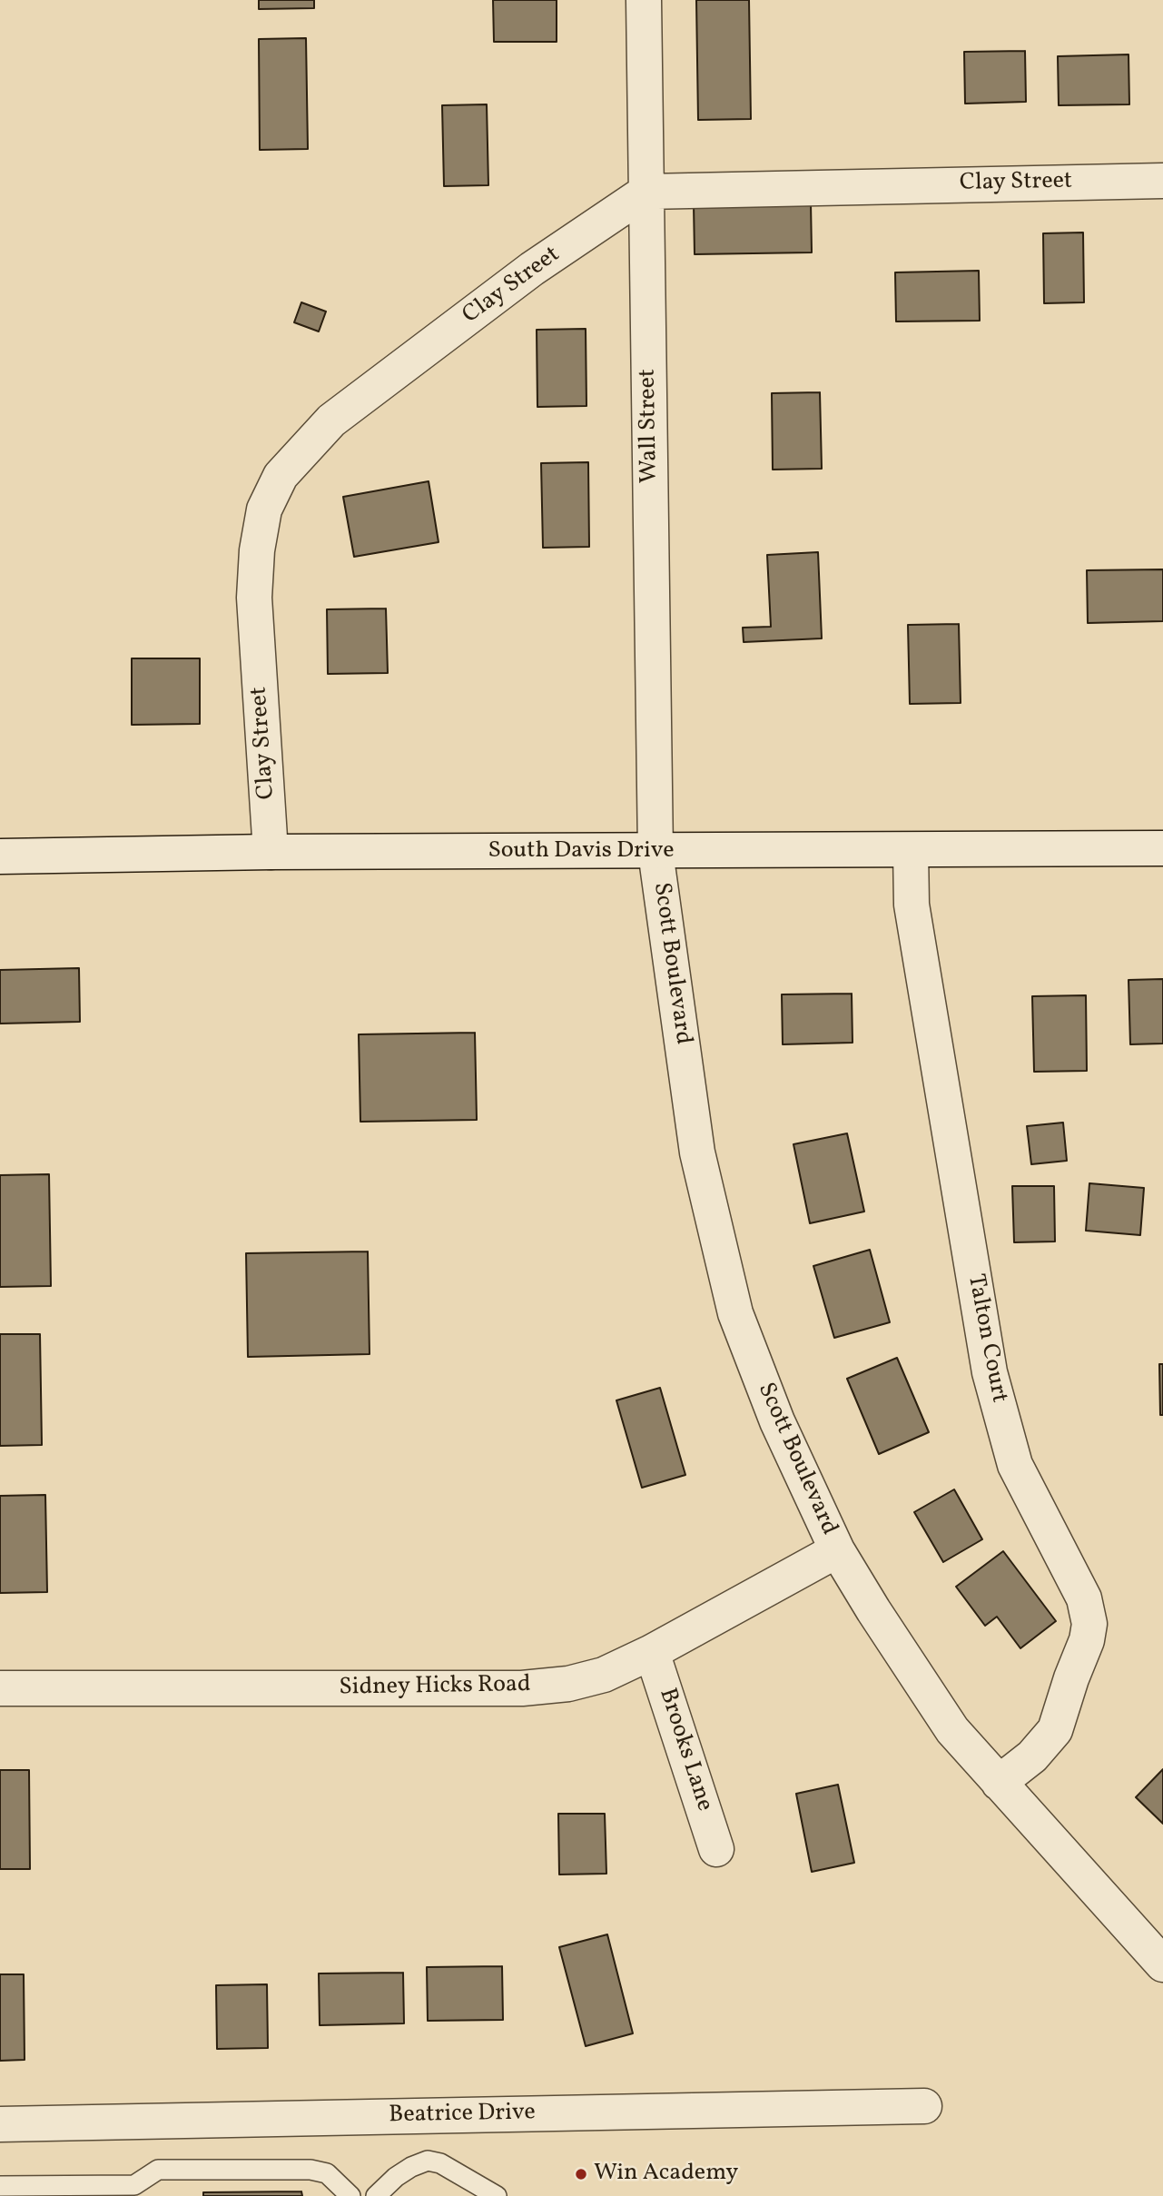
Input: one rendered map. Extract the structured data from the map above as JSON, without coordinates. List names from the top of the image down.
{
  "streets": {
    "street": [
      "Clay Street",
      "Wall Street",
      "South Davis Drive",
      "Scott Boulevard",
      "Talton Court",
      "Sidney Hicks Road",
      "Brooks Lane",
      "Beatrice Drive"
    ]
  },
  "crossings": [
    ["Clay Street", "Wall Street"],
    ["Clay Street", "South Davis Drive"],
    ["Wall Street", "South Davis Drive"],
    ["Wall Street", "Scott Boulevard"],
    ["South Davis Drive", "Scott Boulevard"],
    ["South Davis Drive", "Talton Court"],
    ["Scott Boulevard", "Talton Court"],
    ["Scott Boulevard", "Sidney Hicks Road"],
    ["Sidney Hicks Road", "Brooks Lane"]
  ],
  "places": ["Win Academy"]
}
